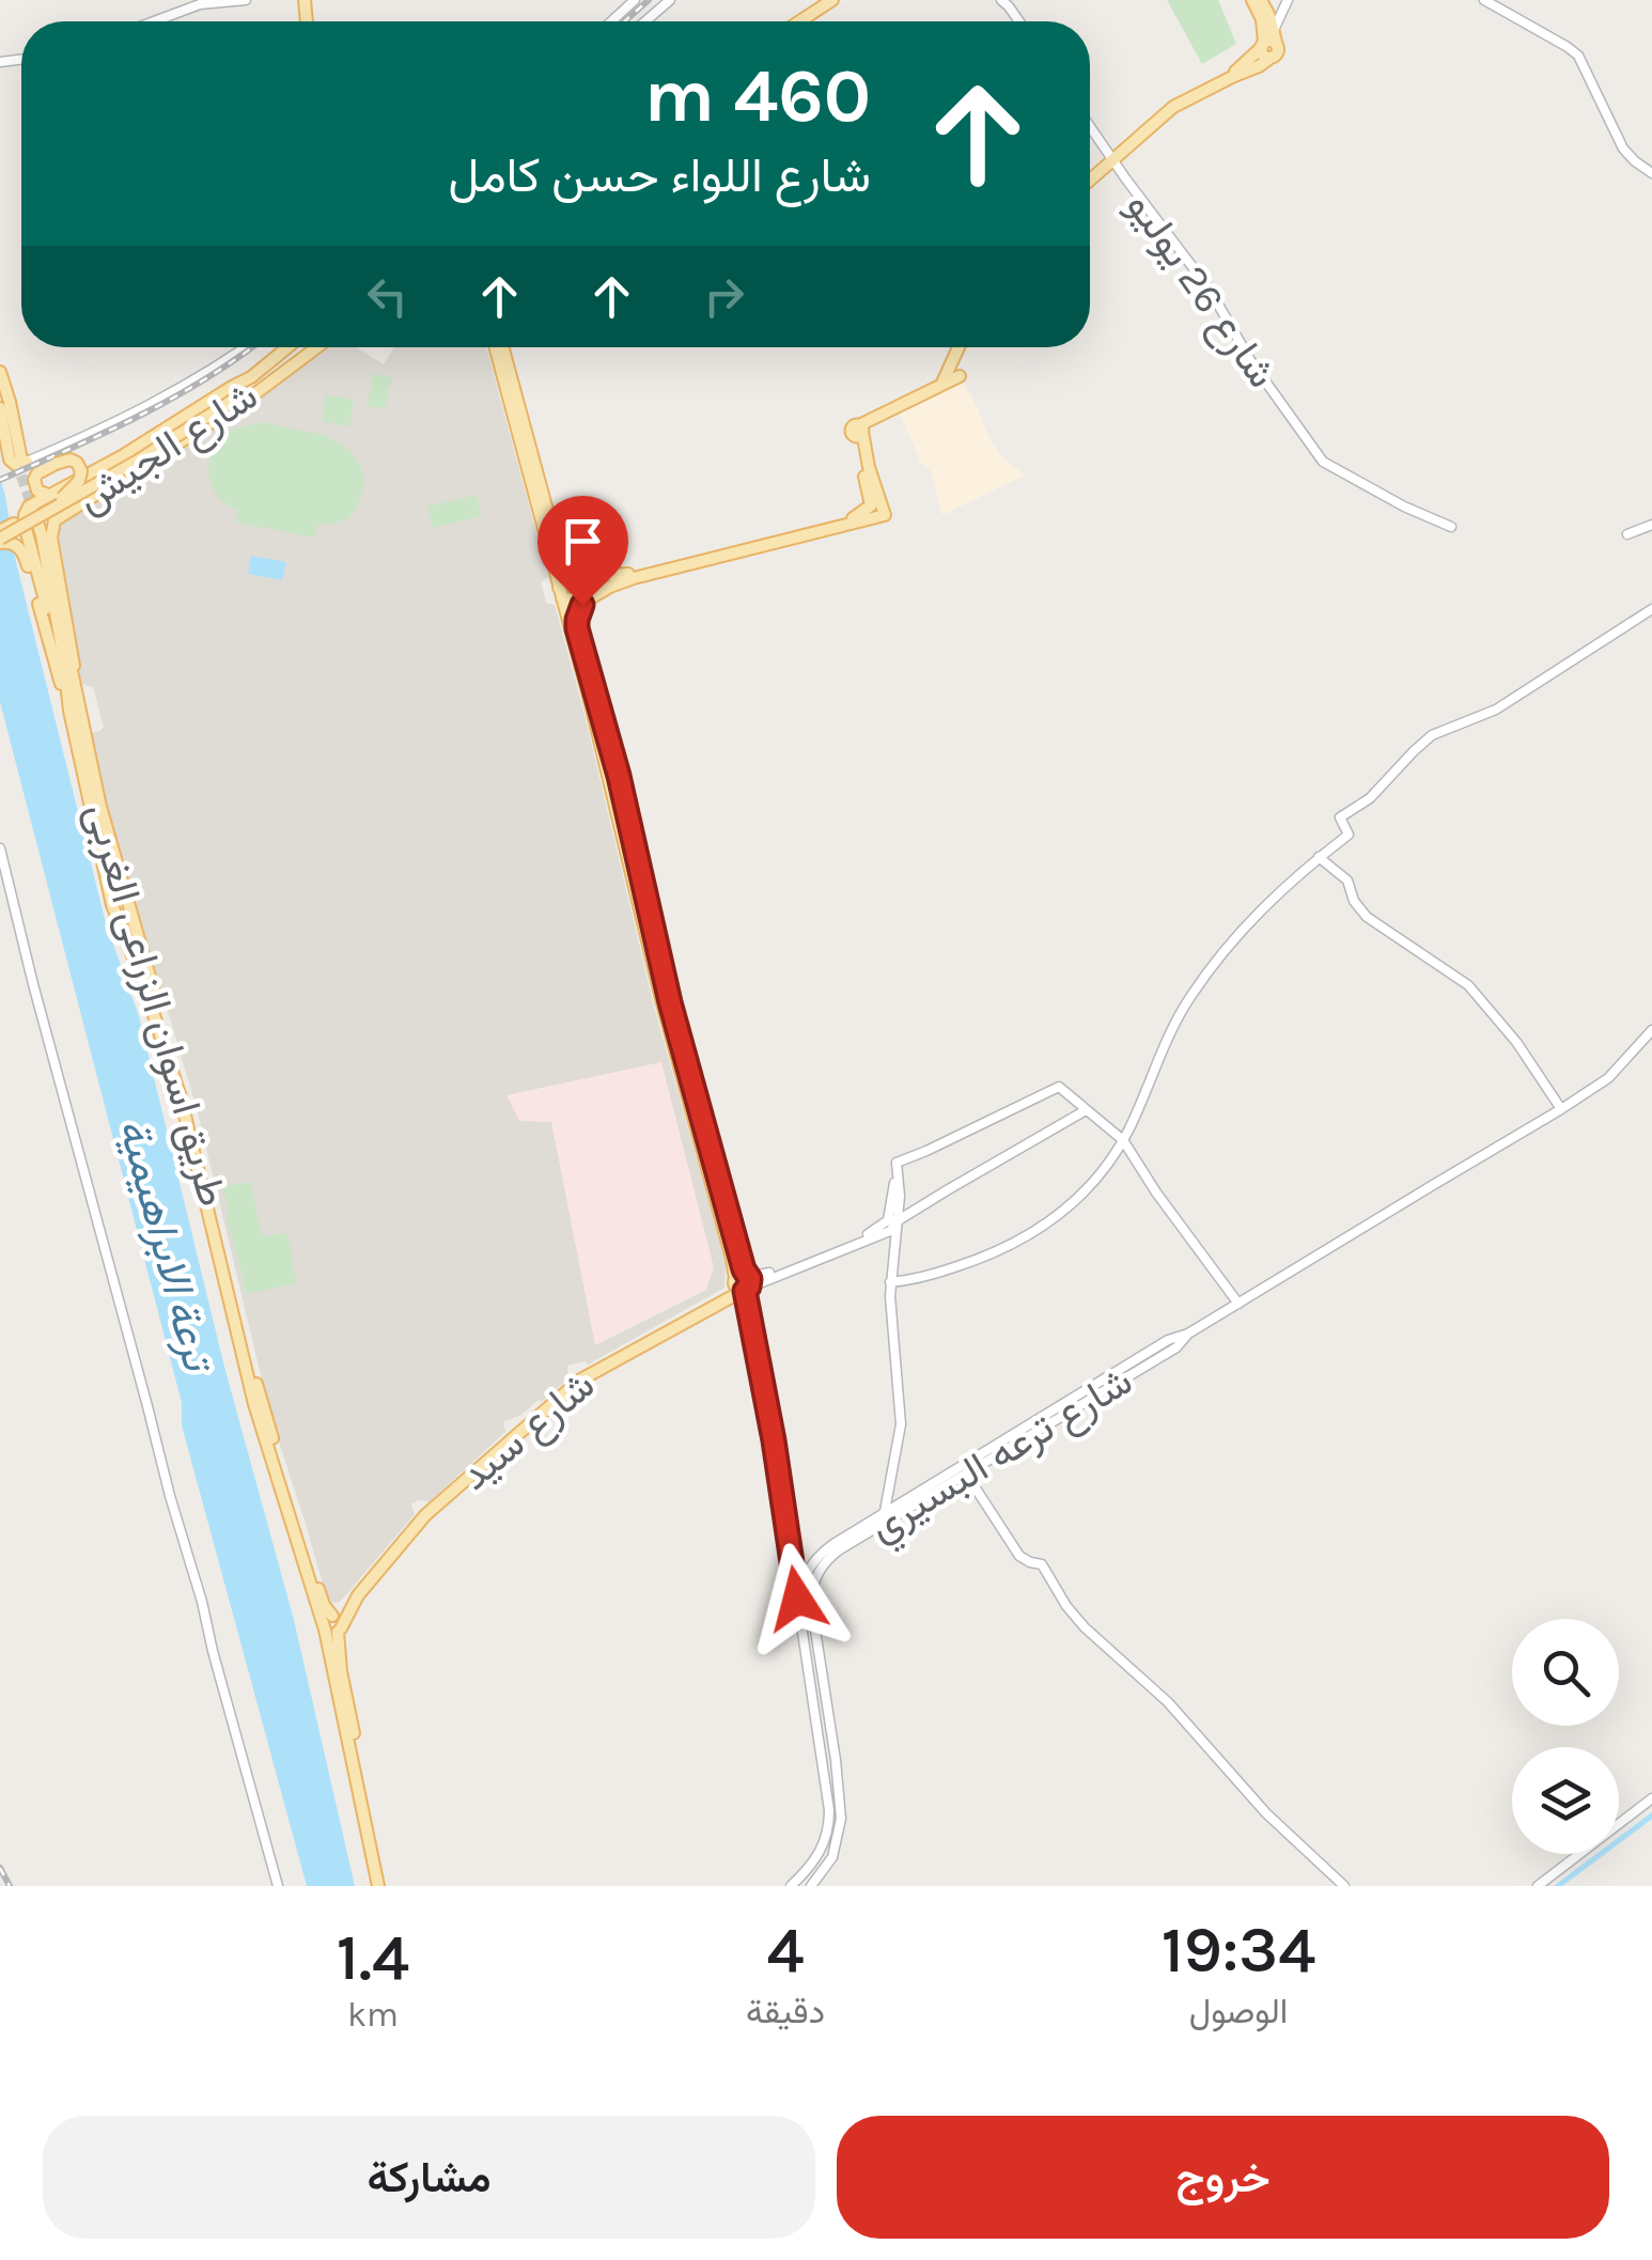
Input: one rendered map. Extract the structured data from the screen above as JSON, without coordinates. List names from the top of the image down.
{
  "streets": {
    "main road": ["شارع الجيش", "طريق اسوان الزراعى الغربى", "شارع سيد"],
    "street": ["شارع 26 يوليو", "شارع ترعه البسيري"]
  },
  "crossings": [
    ["شارع الجيش", "طريق اسوان الزراعى الغربى"],
    ["طريق اسوان الزراعى الغربى", "شارع سيد"]
  ],
  "water": ["ترعة الابراهيمية"],
  "page": {
    "turn": ["460 m", "شارع اللواء حسن كامل"],
    "eta": [
      "19:34",
      "الوصول",
      "4",
      "دقيقة",
      "1.4",
      "km"
    ],
    "buttons": ["خروج", "مشاركة"]
  }
}
